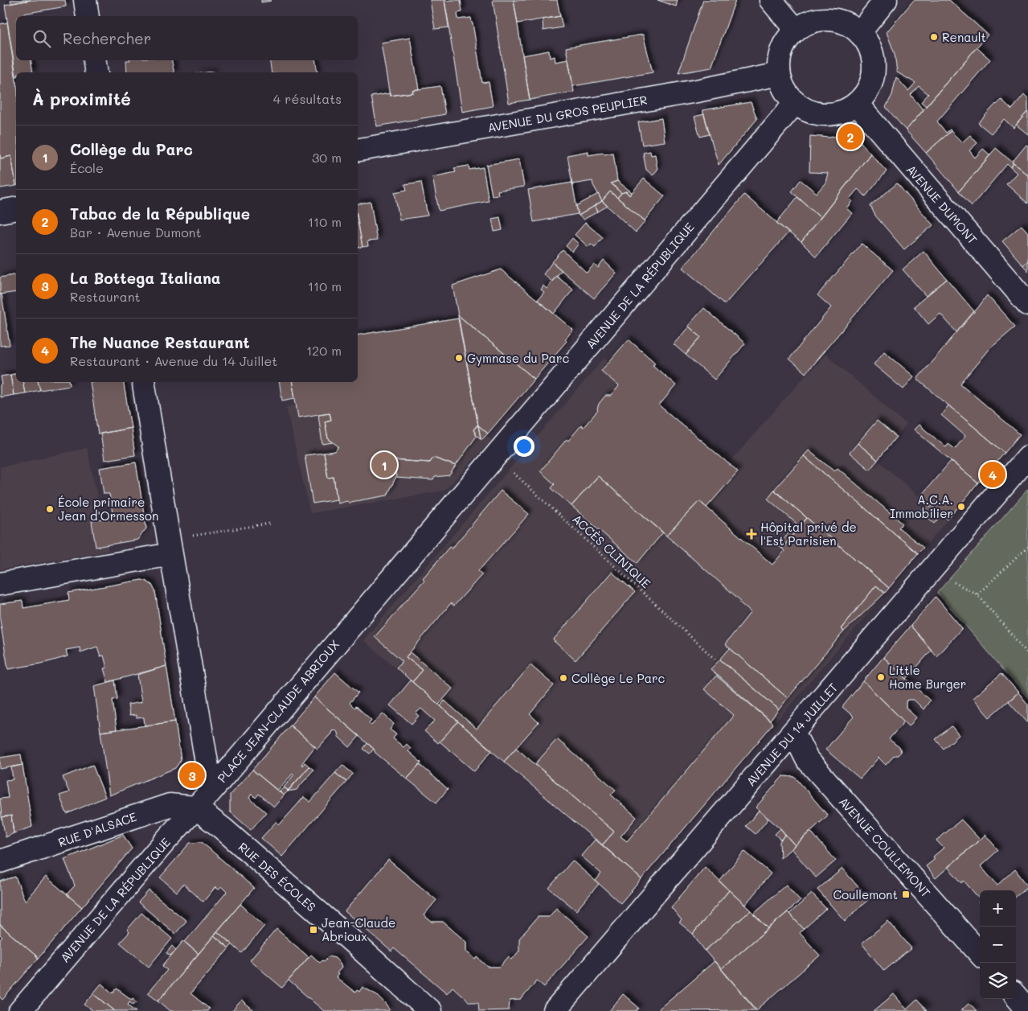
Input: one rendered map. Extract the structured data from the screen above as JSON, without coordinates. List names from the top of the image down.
{
  "streets": {
    "street": [
      "AVENUE DU GROS PEUPLIER",
      "AVENUE DUMONT",
      "AVENUE DE LA RÉPUBLIQUE",
      "PLACE JEAN-CLAUDE ABRIOUX",
      "AVENUE DU 14 JUILLET",
      "RUE D'ALSACE",
      "AVENUE COULLEMONT",
      "RUE DES ÉCOLES"
    ],
    "path": ["ACCÈS CLINIQUE"]
  },
  "crossings": [
    ["AVENUE DU GROS PEUPLIER", "AVENUE DUMONT"],
    ["AVENUE DU GROS PEUPLIER", "AVENUE DE LA RÉPUBLIQUE"],
    ["AVENUE DUMONT", "AVENUE DE LA RÉPUBLIQUE"],
    ["AVENUE DE LA RÉPUBLIQUE", "ACCÈS CLINIQUE"],
    ["AVENUE DE LA RÉPUBLIQUE", "PLACE JEAN-CLAUDE ABRIOUX"],
    ["AVENUE DE LA RÉPUBLIQUE", "RUE D'ALSACE"],
    ["AVENUE DE LA RÉPUBLIQUE", "RUE DES ÉCOLES"],
    ["AVENUE DU 14 JUILLET", "AVENUE COULLEMONT"],
    ["RUE D'ALSACE", "RUE DES ÉCOLES"]
  ],
  "places": {
    "other": [
      "Renault",
      "Gymnase du Parc",
      "A.C.A. Immobilier",
      "École primaire Jean d'Ormesson",
      "Little Home Burger",
      "Collège Le Parc"
    ],
    "health": ["Hôpital privé de l'Est Parisien"],
    "transit": ["Coullemont", "Jean-Claude Abrioux"]
  },
  "page": {
    "search": "Rechercher",
    "heading": ["À proximité", "4 résultats"],
    "pins": [
      "2",
      "1",
      "4",
      "3"
    ],
    "list": [
      {
        "mark": "1",
        "name": "Collège du Parc",
        "note": "École",
        "value": "30 m"
      },
      {
        "mark": "2",
        "name": "Tabac de la République",
        "note": "Bar · Avenue Dumont",
        "value": "110 m"
      },
      {
        "mark": "3",
        "name": "La Bottega Italiana",
        "note": "Restaurant",
        "value": "110 m"
      },
      {
        "mark": "4",
        "name": "The Nuance Restaurant",
        "note": "Restaurant · Avenue du 14 Juillet",
        "value": "120 m"
      }
    ],
    "map_buttons": ["+", "−"]
  }
}
